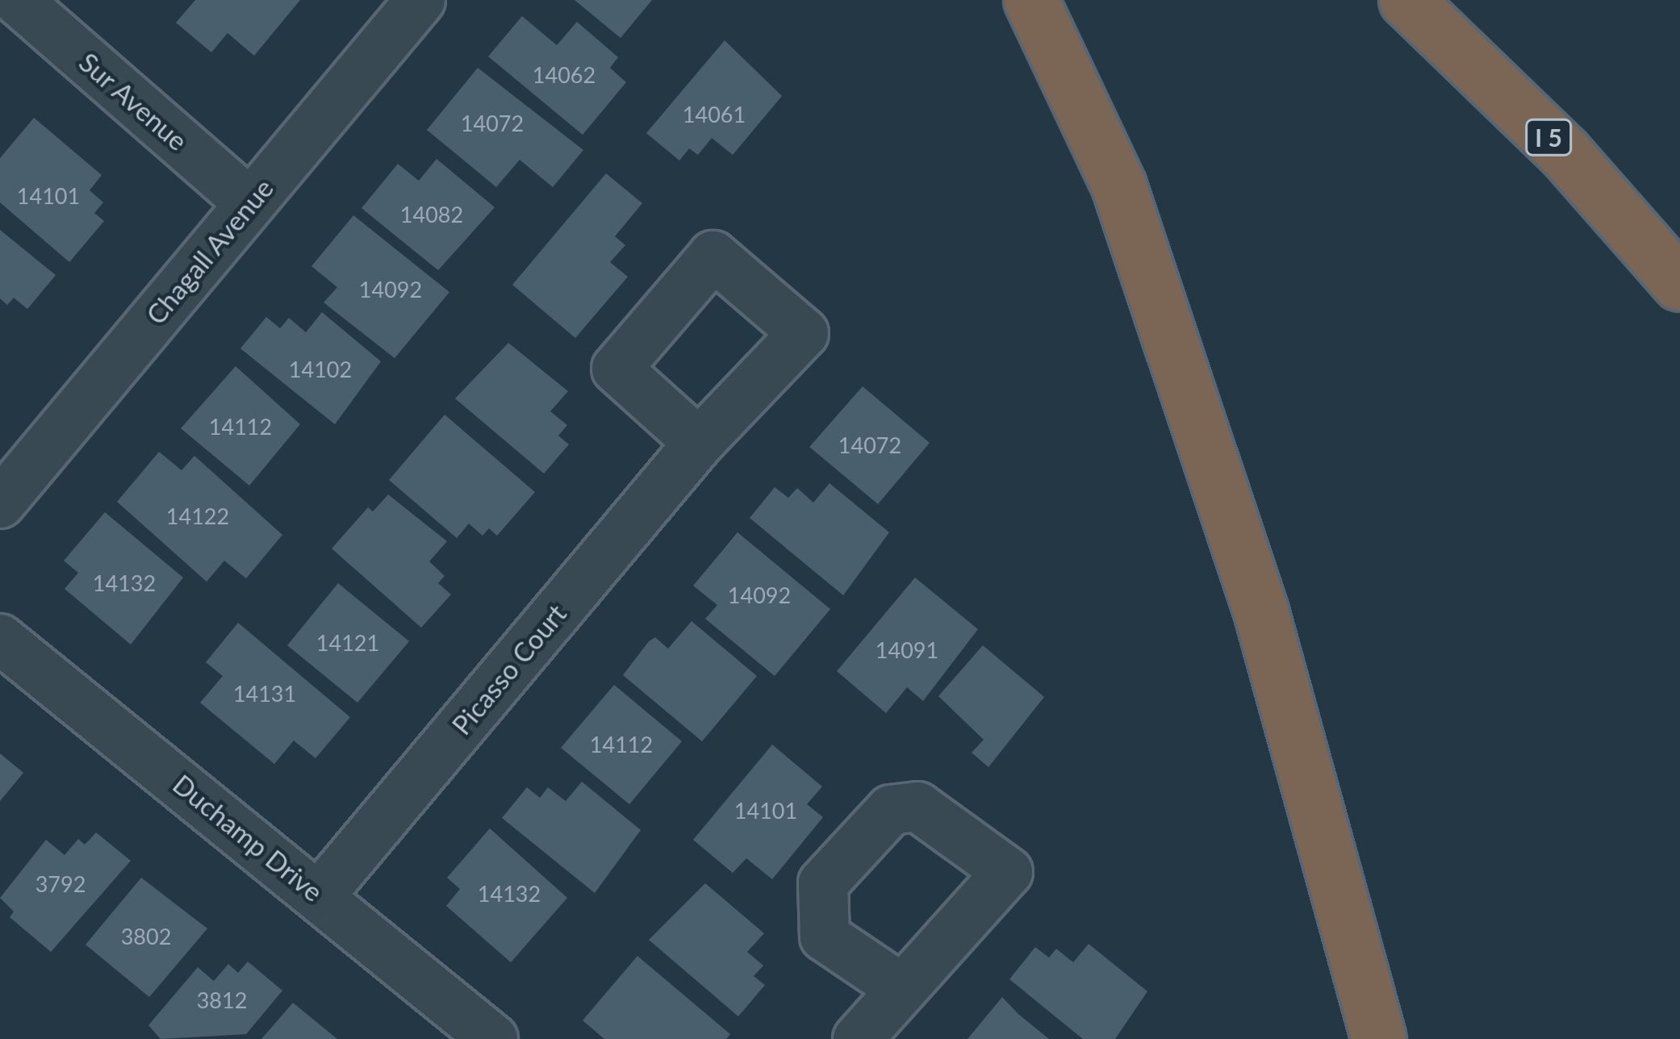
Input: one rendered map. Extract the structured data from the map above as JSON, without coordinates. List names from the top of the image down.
{
  "streets": {
    "highway": ["I 5"],
    "street": [
      "Sur Avenue",
      "Chagall Avenue",
      "Picasso Court",
      "Duchamp Drive"
    ]
  },
  "crossings": [
    ["Sur Avenue", "Chagall Avenue"],
    ["Picasso Court", "Duchamp Drive"]
  ],
  "house_numbers": [
    "14062",
    "14061",
    "14072",
    "14101",
    "14082",
    "14092",
    "14102",
    "14112",
    "14072",
    "14122",
    "14132",
    "14092",
    "14121",
    "14091",
    "14131",
    "14112",
    "14101",
    "3792",
    "14132",
    "3802",
    "3812"
  ]
}
